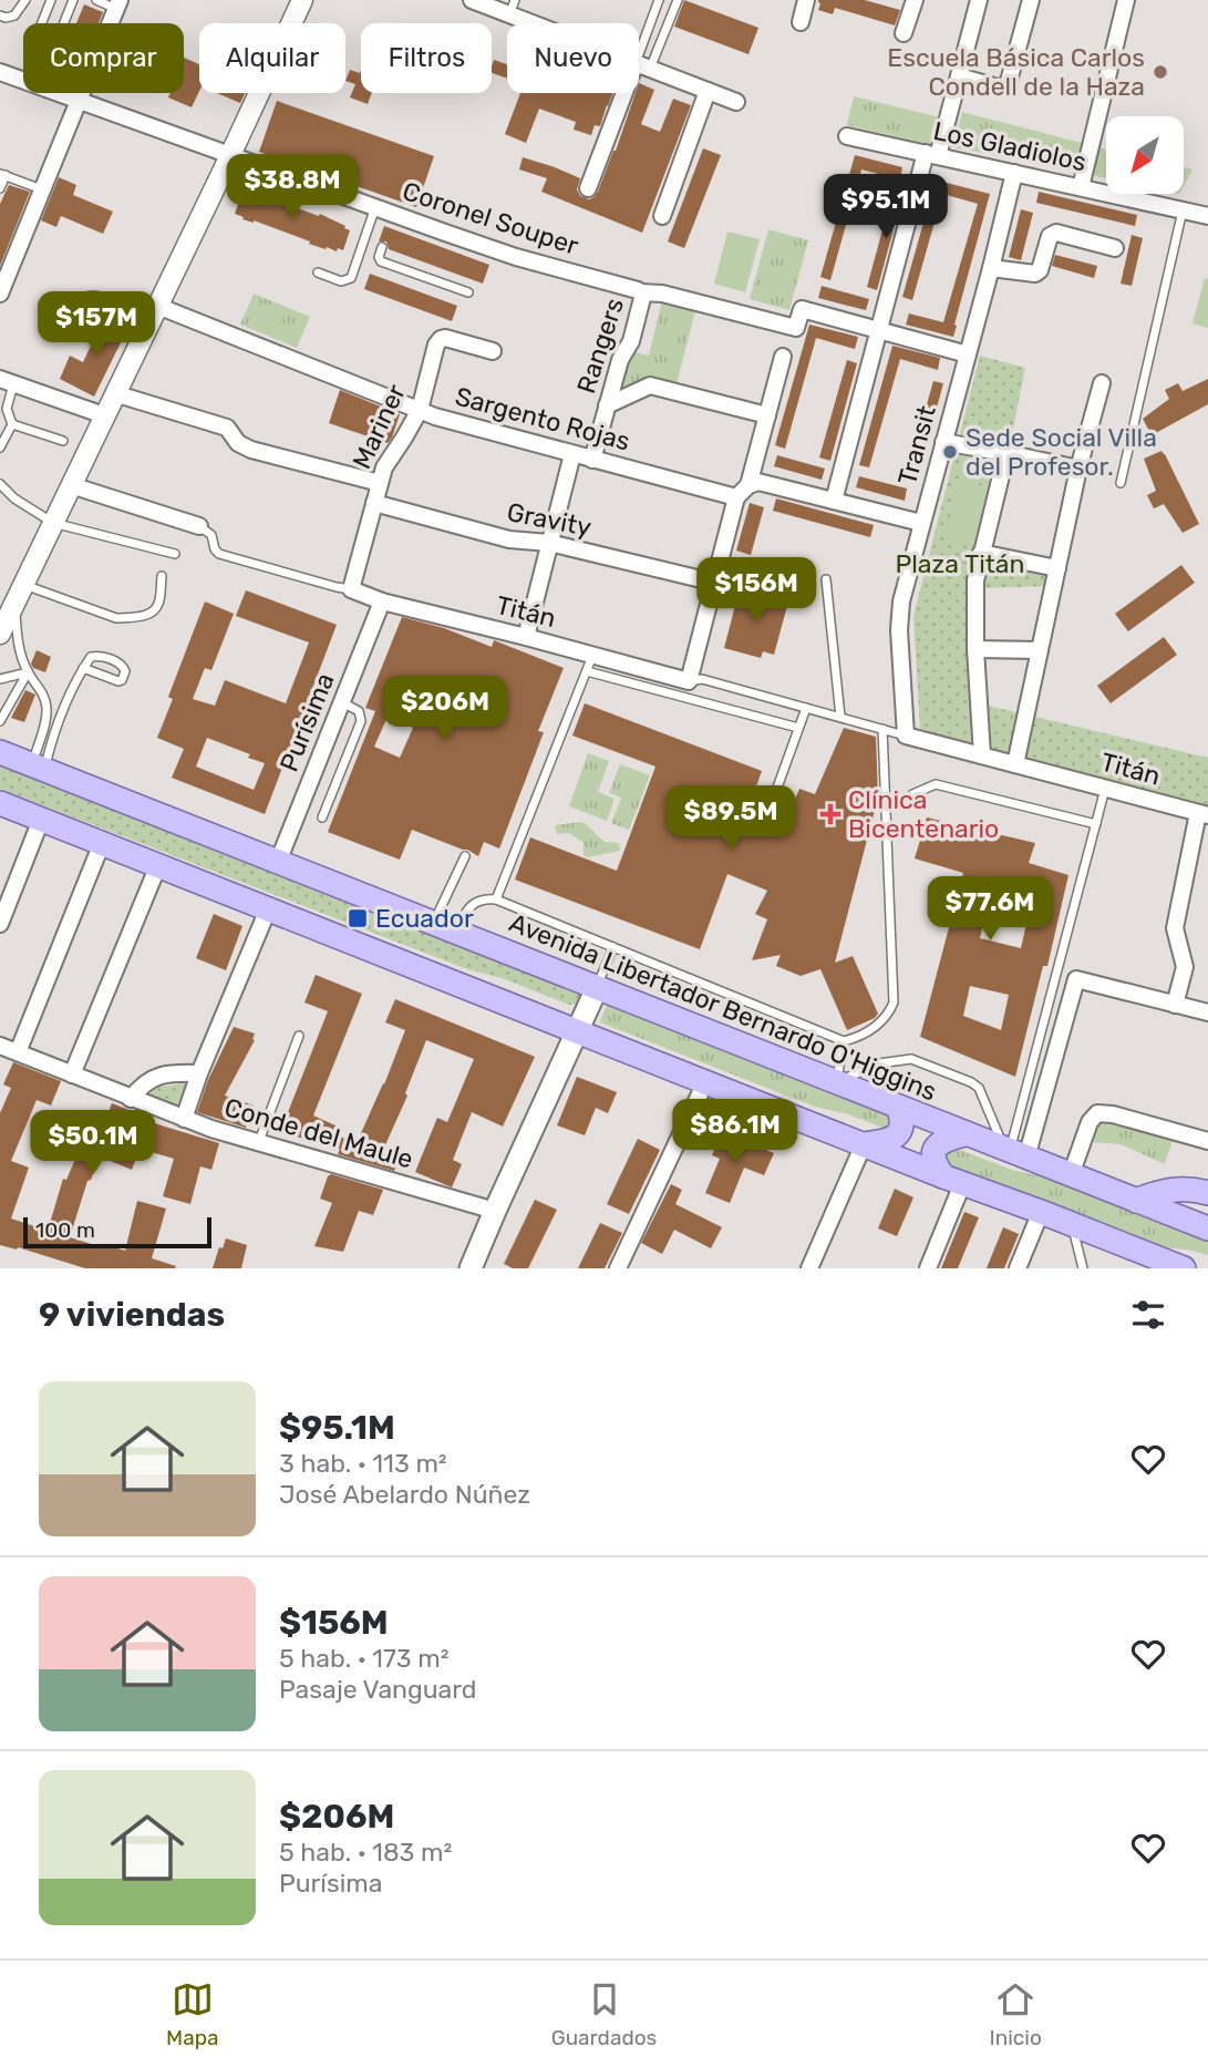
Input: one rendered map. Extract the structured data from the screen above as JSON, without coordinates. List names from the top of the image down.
{
  "streets": {
    "main road": ["Avenida Libertador Bernardo O'Higgins"],
    "street": [
      "Los Gladiolos",
      "Coronel Souper",
      "Rangers",
      "Sargento Rojas",
      "Mariner",
      "Transit",
      "Gravity",
      "Titán",
      "Purísima",
      "Conde del Maule"
    ]
  },
  "crossings": [
    ["Los Gladiolos", "Transit"],
    ["Coronel Souper", "Rangers"],
    ["Rangers", "Sargento Rojas"],
    ["Sargento Rojas", "Mariner"],
    ["Sargento Rojas", "Transit"],
    ["Mariner", "Gravity"],
    ["Mariner", "Titán"],
    ["Transit", "Titán"],
    ["Titán", "Purísima"],
    ["Purísima", "Avenida Libertador Bernardo O'Higgins"]
  ],
  "parks": ["Plaza Titán"],
  "places": {
    "other": ["Escuela Básica Carlos Condell de la Haza", "Sede Social Villa del Profesor."],
    "health": ["Clínica Bicentenario"],
    "transit": ["Ecuador"]
  },
  "scale_bar": "100 m",
  "north": "bottom left",
  "page": {
    "chip": [
      "Comprar",
      "Alquilar",
      "Filtros",
      "Nuevo"
    ],
    "price": [
      "$38.8M",
      "$95.1M",
      "$157M",
      "$156M",
      "$206M",
      "$89.5M",
      "$77.6M",
      "$86.1M",
      "$50.1M"
    ],
    "scale": "100 m",
    "heading": "9 viviendas",
    "list": [
      {
        "name": "$95.1M",
        "note": "3 hab. · 113 m² · José Abelardo Núñez"
      },
      {
        "name": "$156M",
        "note": "5 hab. · 173 m² · Pasaje Vanguard"
      },
      {
        "name": "$206M",
        "note": "5 hab. · 183 m² · Purísima"
      }
    ],
    "tabs": ["Mapa", "Guardados", "Inicio"]
  }
}
